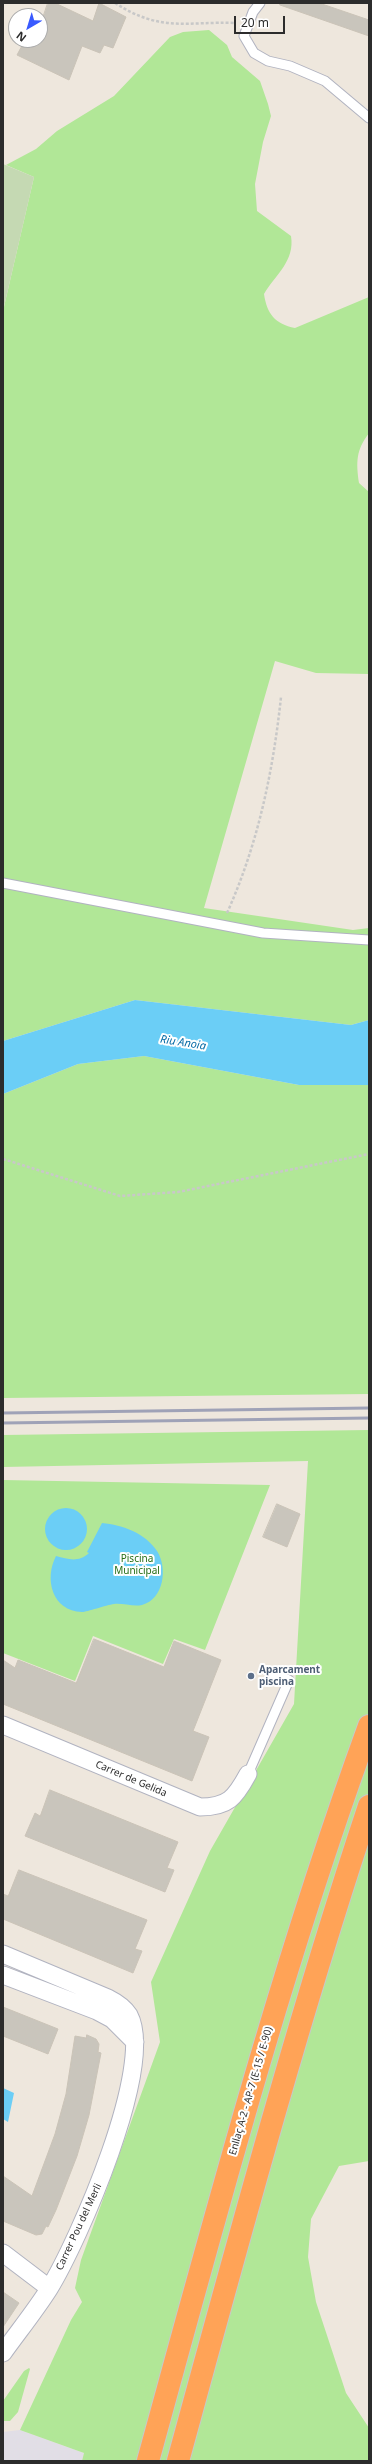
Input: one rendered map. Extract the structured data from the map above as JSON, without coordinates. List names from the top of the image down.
{
  "streets": {
    "highway": ["Enllaç A-2 - AP-7 (E-15 / E-90)"],
    "street": ["Carrer de Gelida", "Carrer Pou del Merli"]
  },
  "water": ["Riu Anoia"],
  "parks": ["Piscina Municipal"],
  "places": ["Aparcament piscina"],
  "scale_bar": "20 m",
  "north": "bottom left"
}
